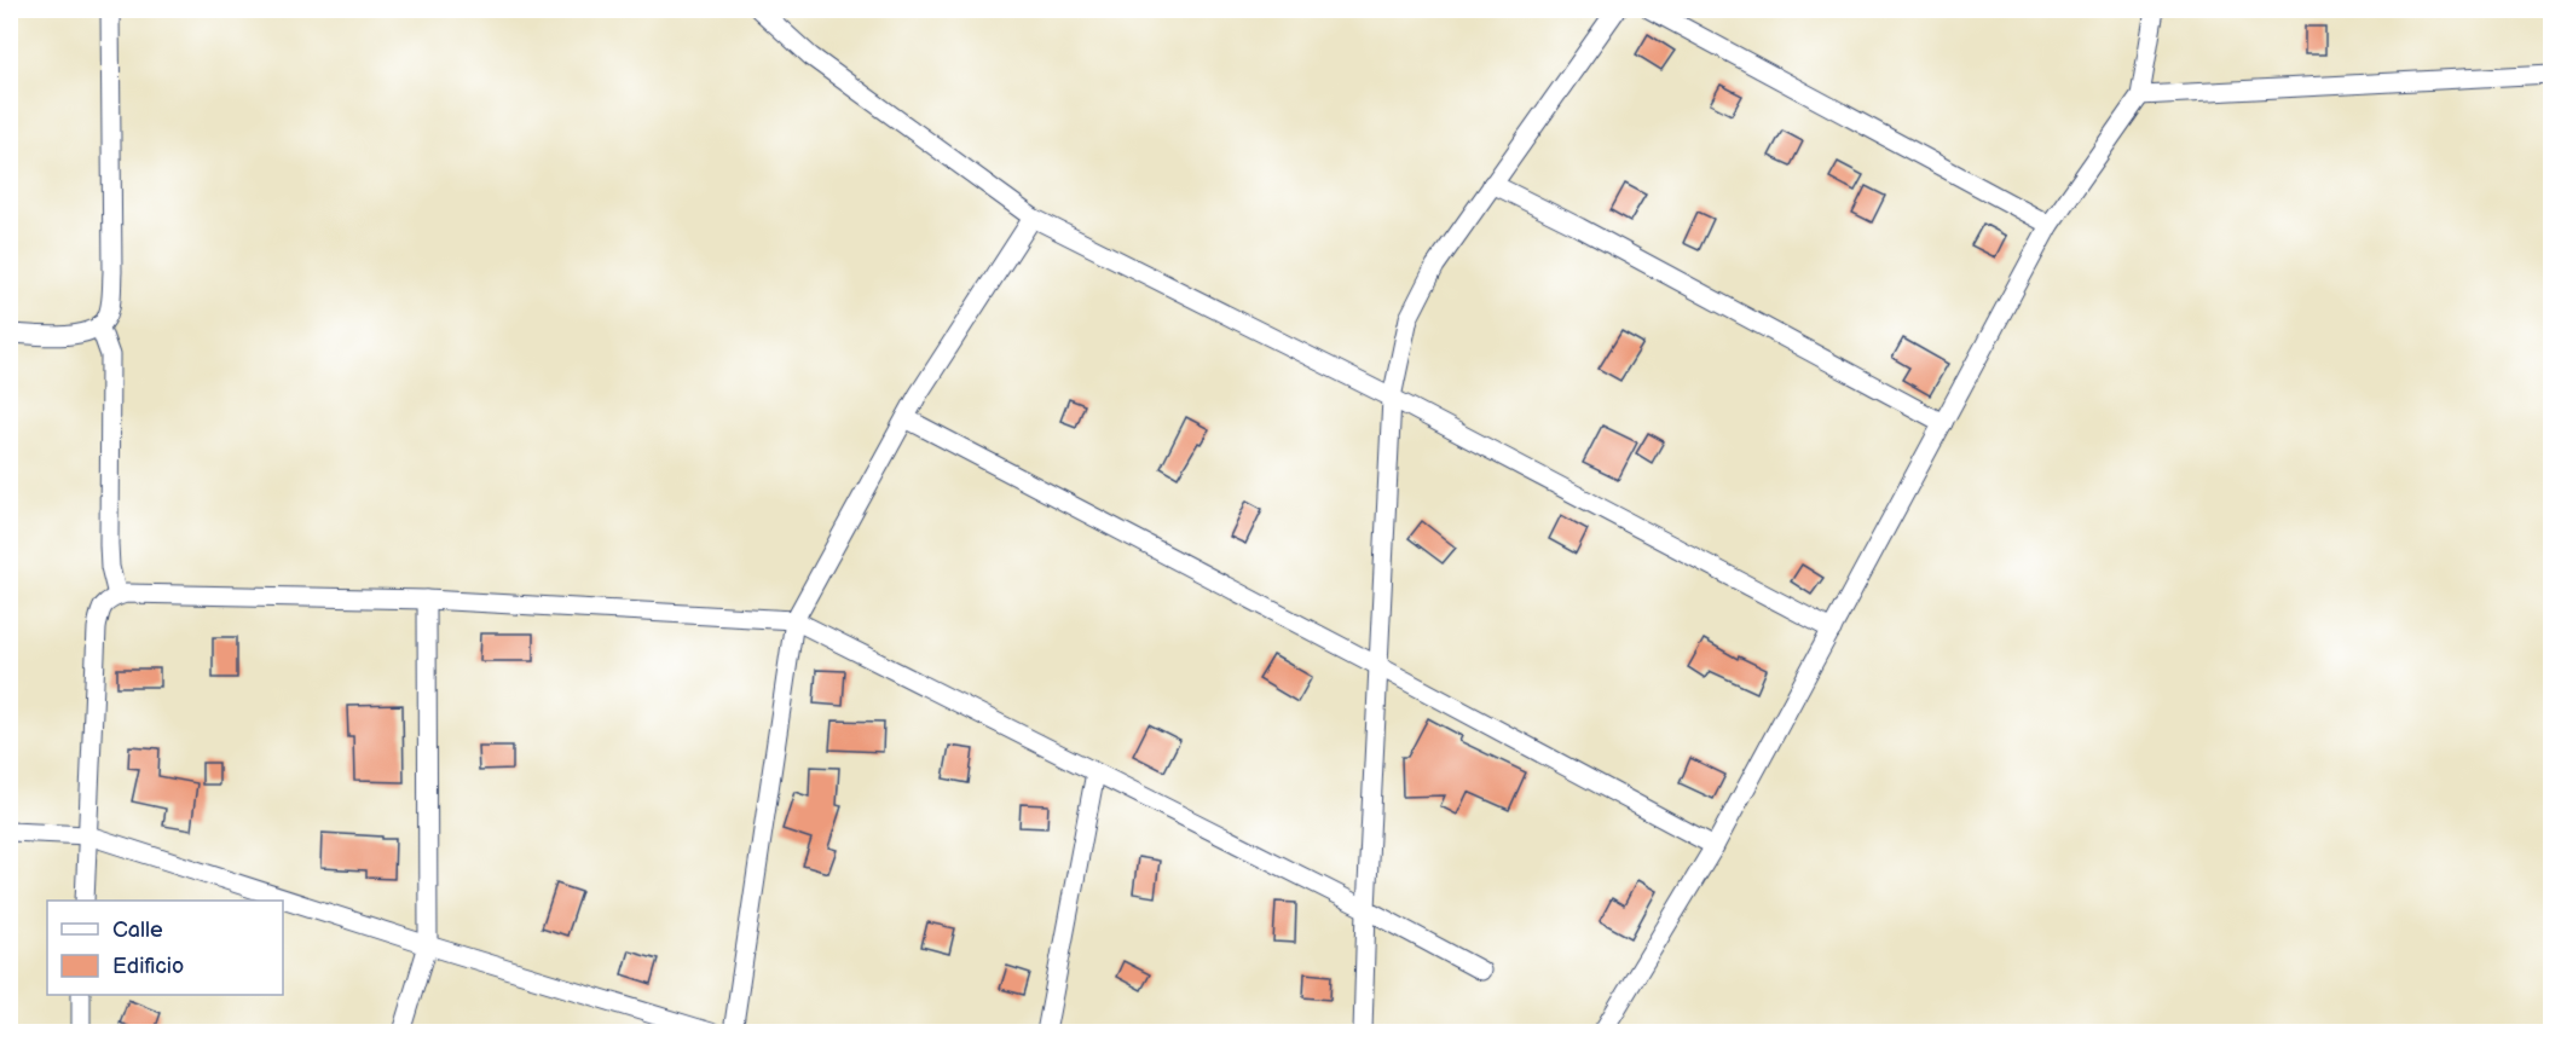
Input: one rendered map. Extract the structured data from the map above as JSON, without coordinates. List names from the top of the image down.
{
  "legend": ["Calle", "Edificio"]
}
